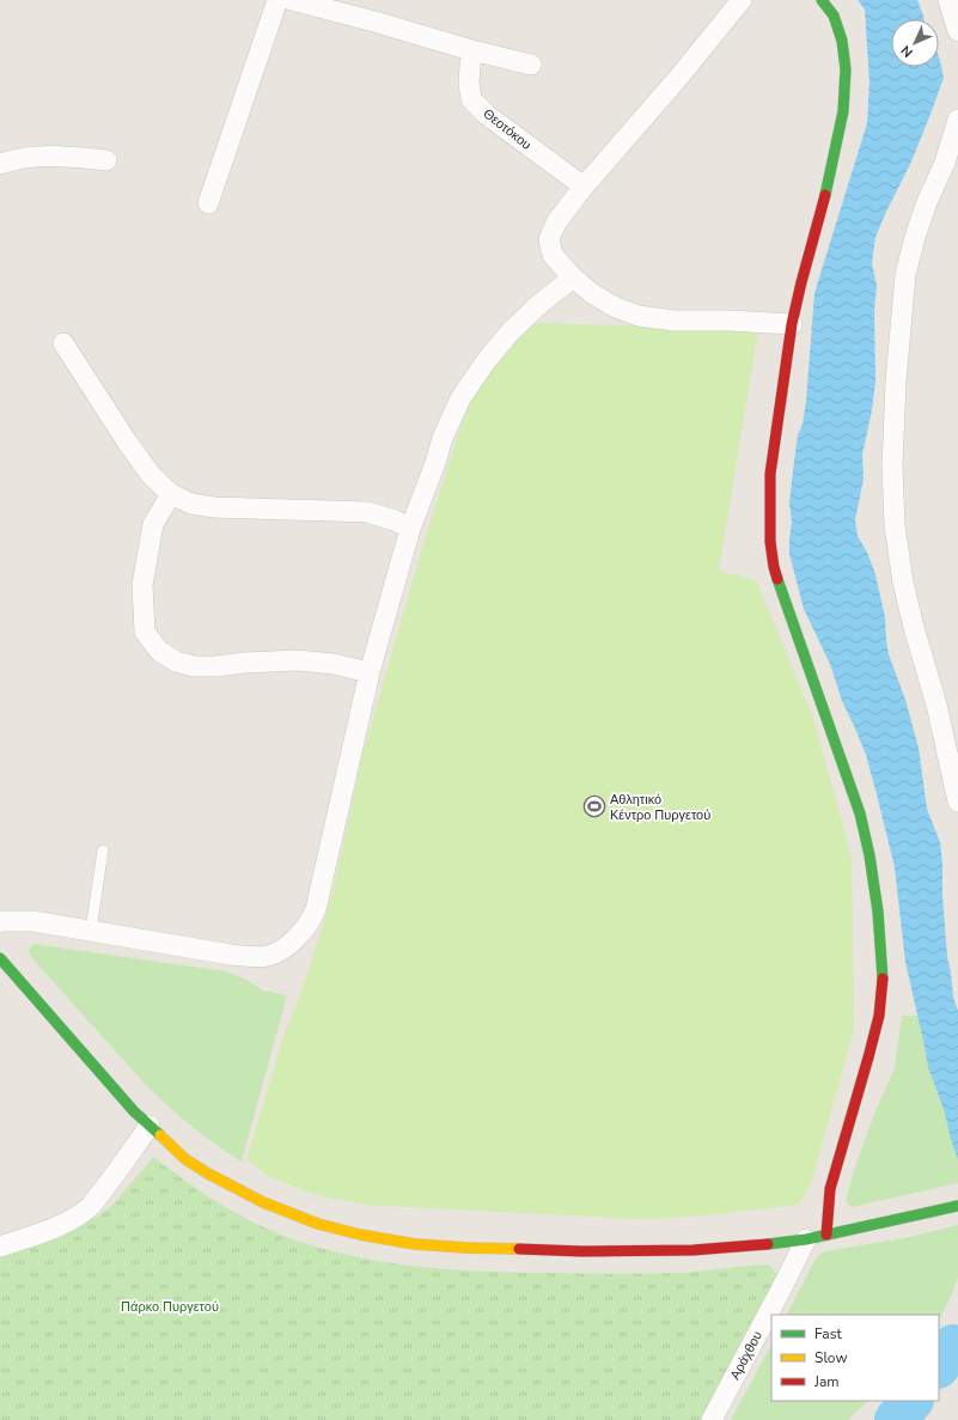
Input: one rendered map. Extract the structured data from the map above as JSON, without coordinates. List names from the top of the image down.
{
  "streets": {
    "street": ["Θεοτόκου", "Αράχθου"]
  },
  "parks": ["Πάρκο Πυργετού"],
  "places": {
    "sports": ["Αθλητικό Κέντρο Πυργετού"]
  },
  "legend": ["Fast", "Slow", "Jam"],
  "north": "bottom left"
}
